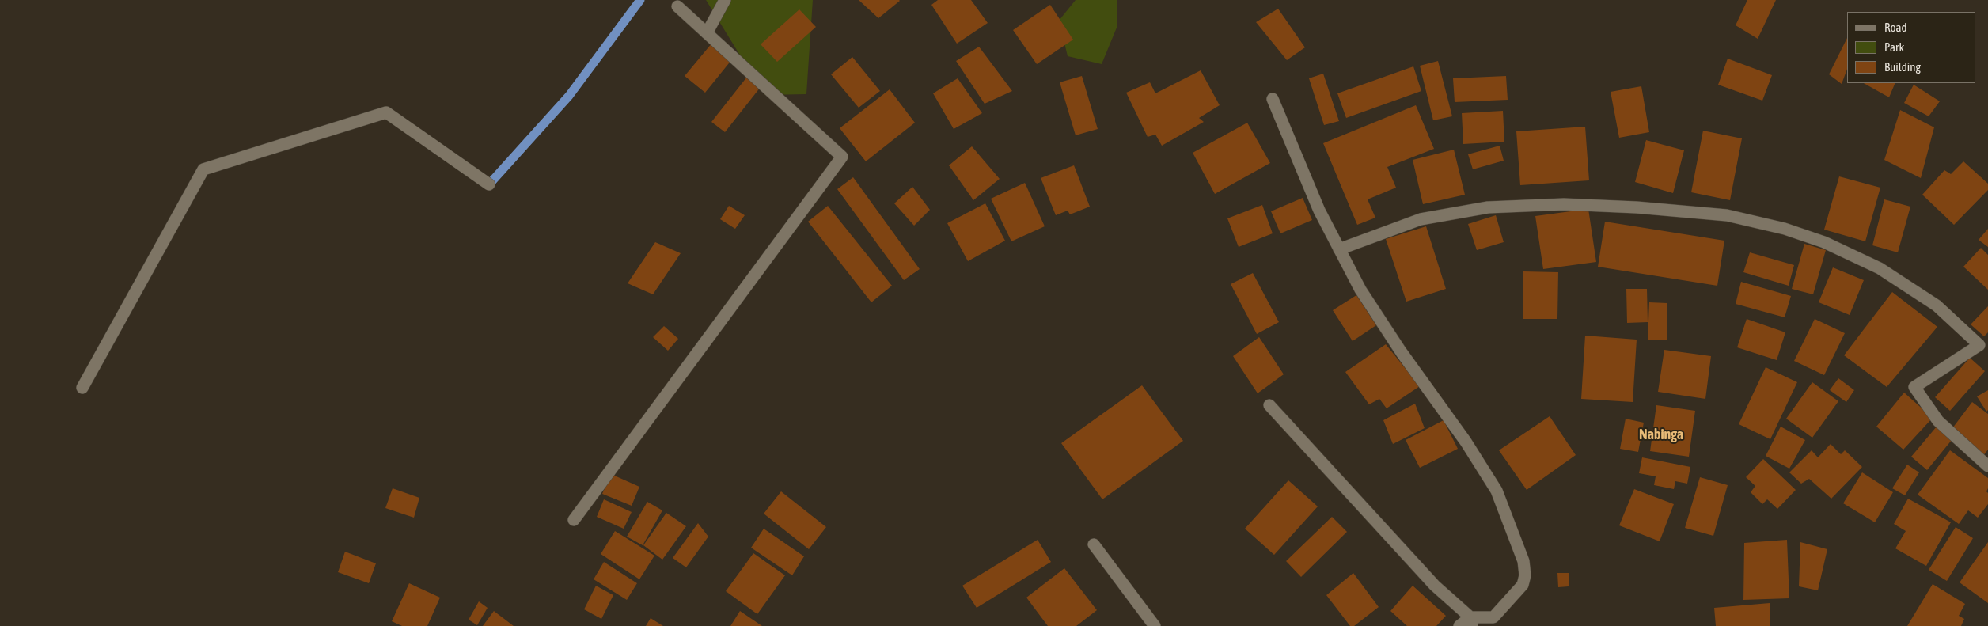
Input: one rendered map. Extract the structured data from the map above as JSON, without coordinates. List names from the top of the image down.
{
  "districts": ["Nabinga"],
  "legend": ["Road", "Park", "Building"]
}
